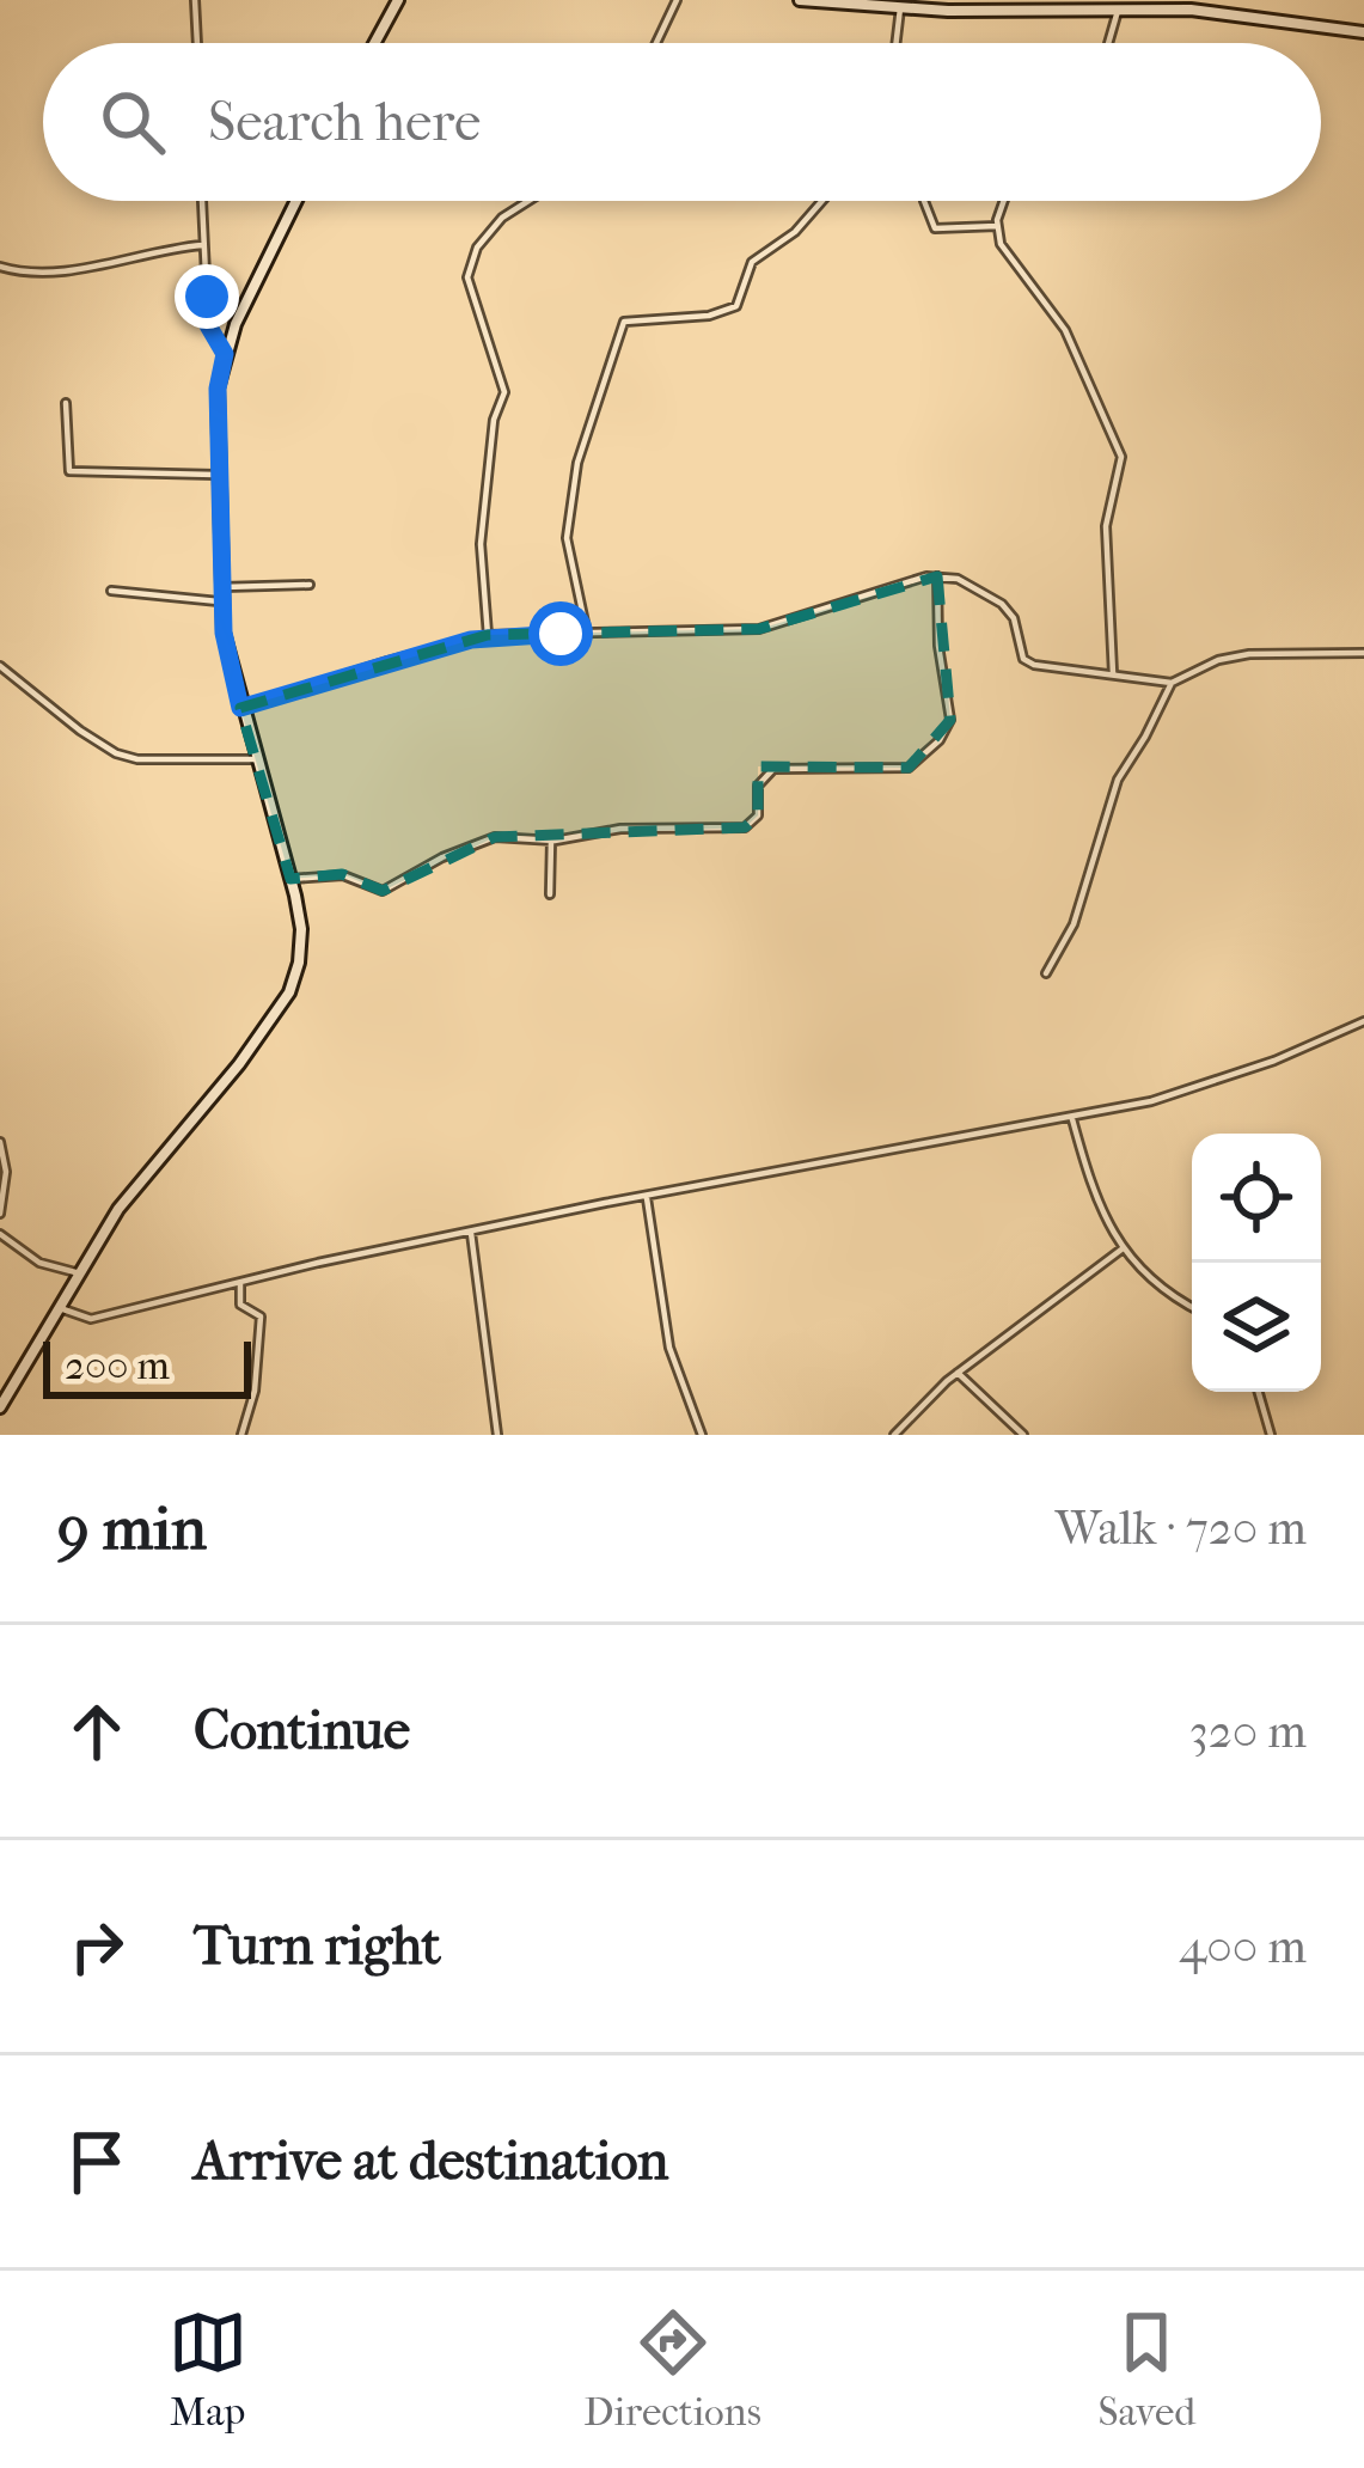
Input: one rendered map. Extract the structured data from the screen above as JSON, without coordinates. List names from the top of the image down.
{
  "scale_bar": "200 m",
  "page": {
    "search": "Search here",
    "scale": "200 m",
    "heading": ["9 min", "Walk · 720 m"],
    "list": [
      ["Continue", "320 m"],
      ["Turn right", "400 m"],
      "Arrive at destination"
    ],
    "nav": ["Map", "Directions", "Saved"]
  }
}
